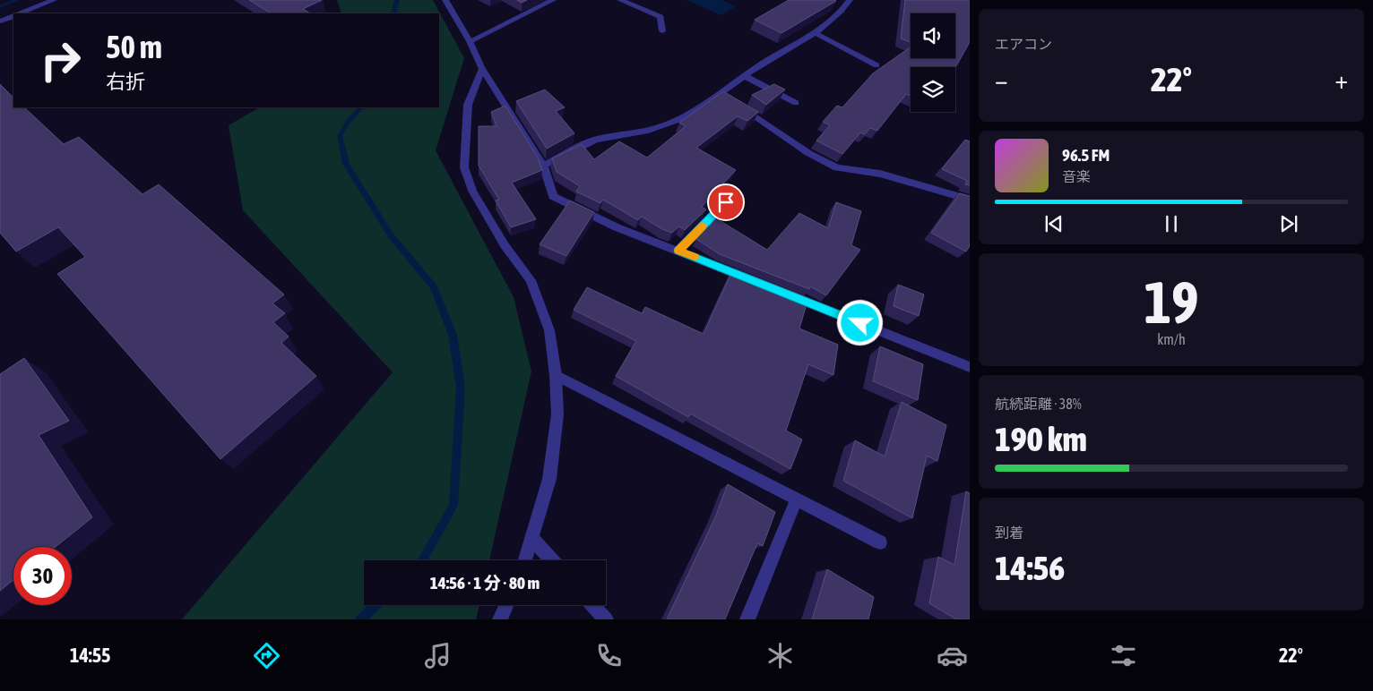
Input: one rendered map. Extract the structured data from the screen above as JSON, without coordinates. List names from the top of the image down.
{
  "page": {
    "tile": [
      "エアコン",
      ["19", "km/h"],
      ["航続距離 · 38%", "190 km"],
      ["到着", "14:56"]
    ],
    "turn": ["50 m", "右折"],
    "heat": ["−", "22°", "+"],
    "song": ["96.5 FM", "音楽"],
    "limit": "30",
    "trip": "14:56 · 1 分 · 80 m",
    "tabs": ["14:55", "22°"]
  }
}
